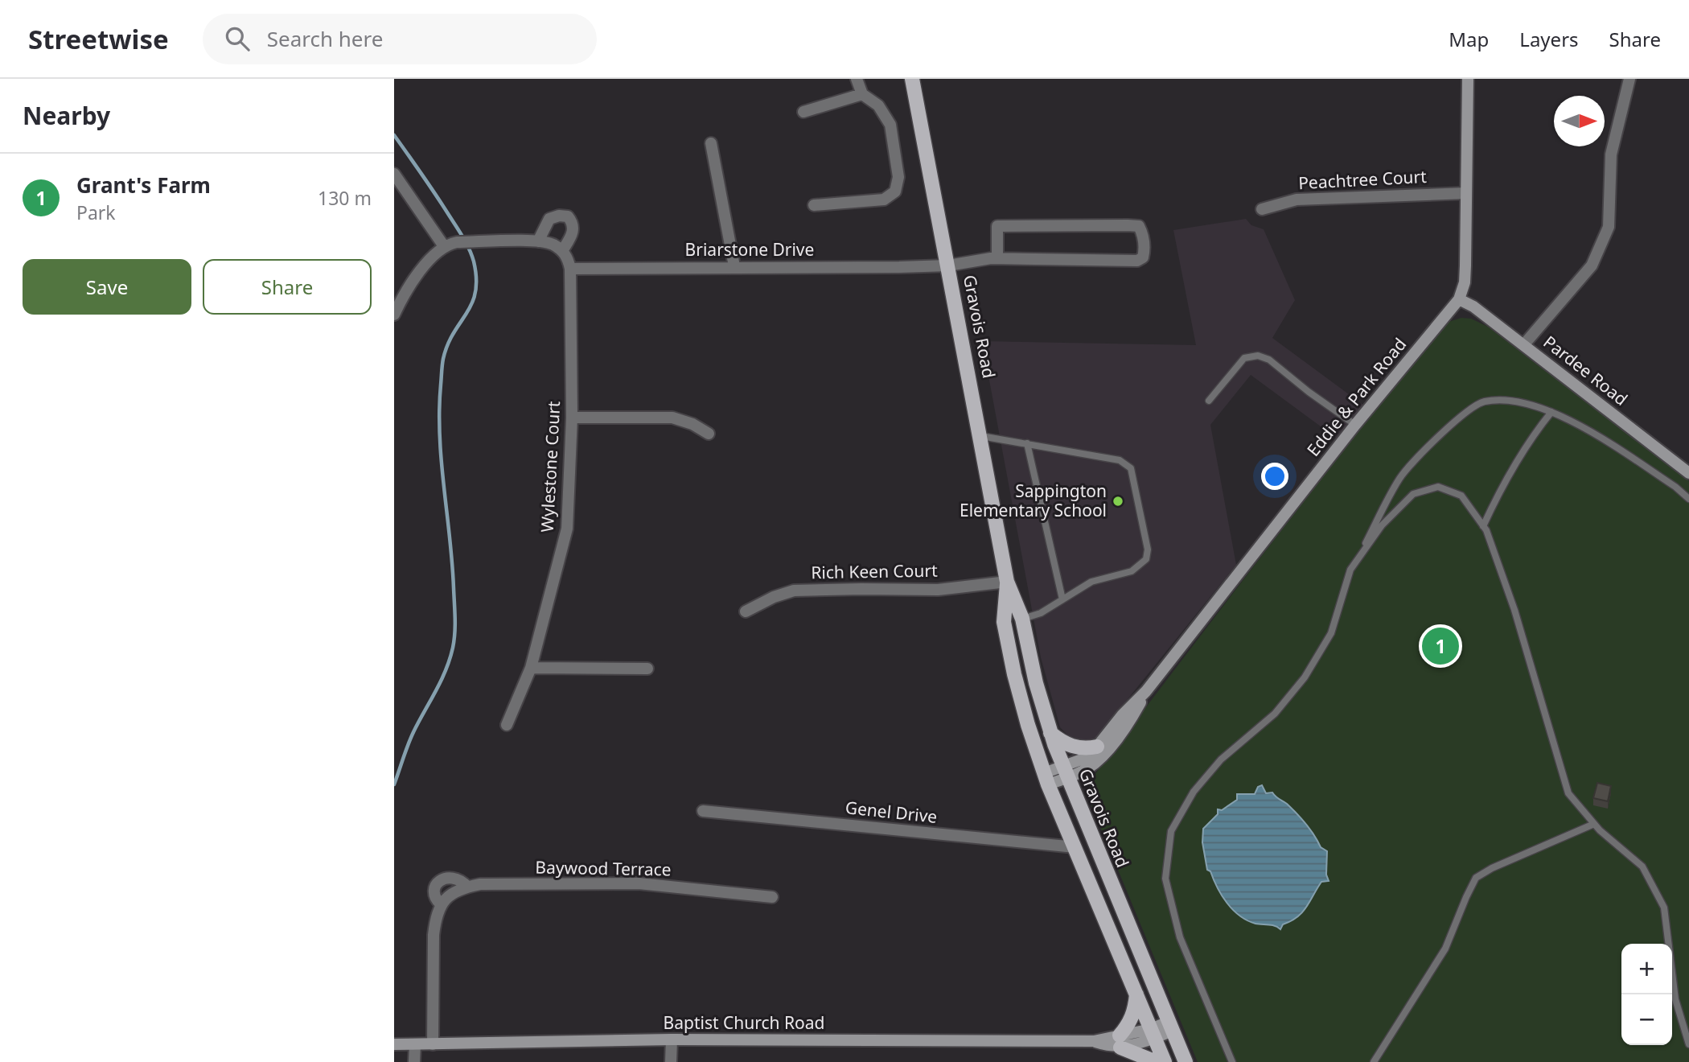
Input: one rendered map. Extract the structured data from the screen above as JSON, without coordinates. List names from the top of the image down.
{
  "streets": {
    "main road": ["Gravois Road"],
    "street": [
      "Peachtree Court",
      "Briarstone Drive",
      "Pardee Road",
      "Eddie & Park Road",
      "Wylestone Court",
      "Rich Keen Court",
      "Genel Drive",
      "Baywood Terrace",
      "Baptist Church Road"
    ]
  },
  "crossings": [
    ["Peachtree Court", "Eddie & Park Road"],
    ["Briarstone Drive", "Gravois Road"],
    ["Briarstone Drive", "Wylestone Court"],
    ["Gravois Road", "Eddie & Park Road"],
    ["Gravois Road", "Rich Keen Court"],
    ["Gravois Road", "Genel Drive"],
    ["Gravois Road", "Baptist Church Road"],
    ["Pardee Road", "Eddie & Park Road"],
    ["Baywood Terrace", "Baptist Church Road"]
  ],
  "places": ["Sappington Elementary School"],
  "north": "right",
  "page": {
    "header": "Streetwise",
    "search": "Search here",
    "nav": ["Map", "Layers", "Share"],
    "heading": "Nearby",
    "list": [
      {
        "mark": "1",
        "name": "Grant's Farm",
        "note": "Park",
        "value": "130 m"
      }
    ],
    "buttons": ["Save", "Share"],
    "pins": "1",
    "map_buttons": ["+", "−"]
  }
}
